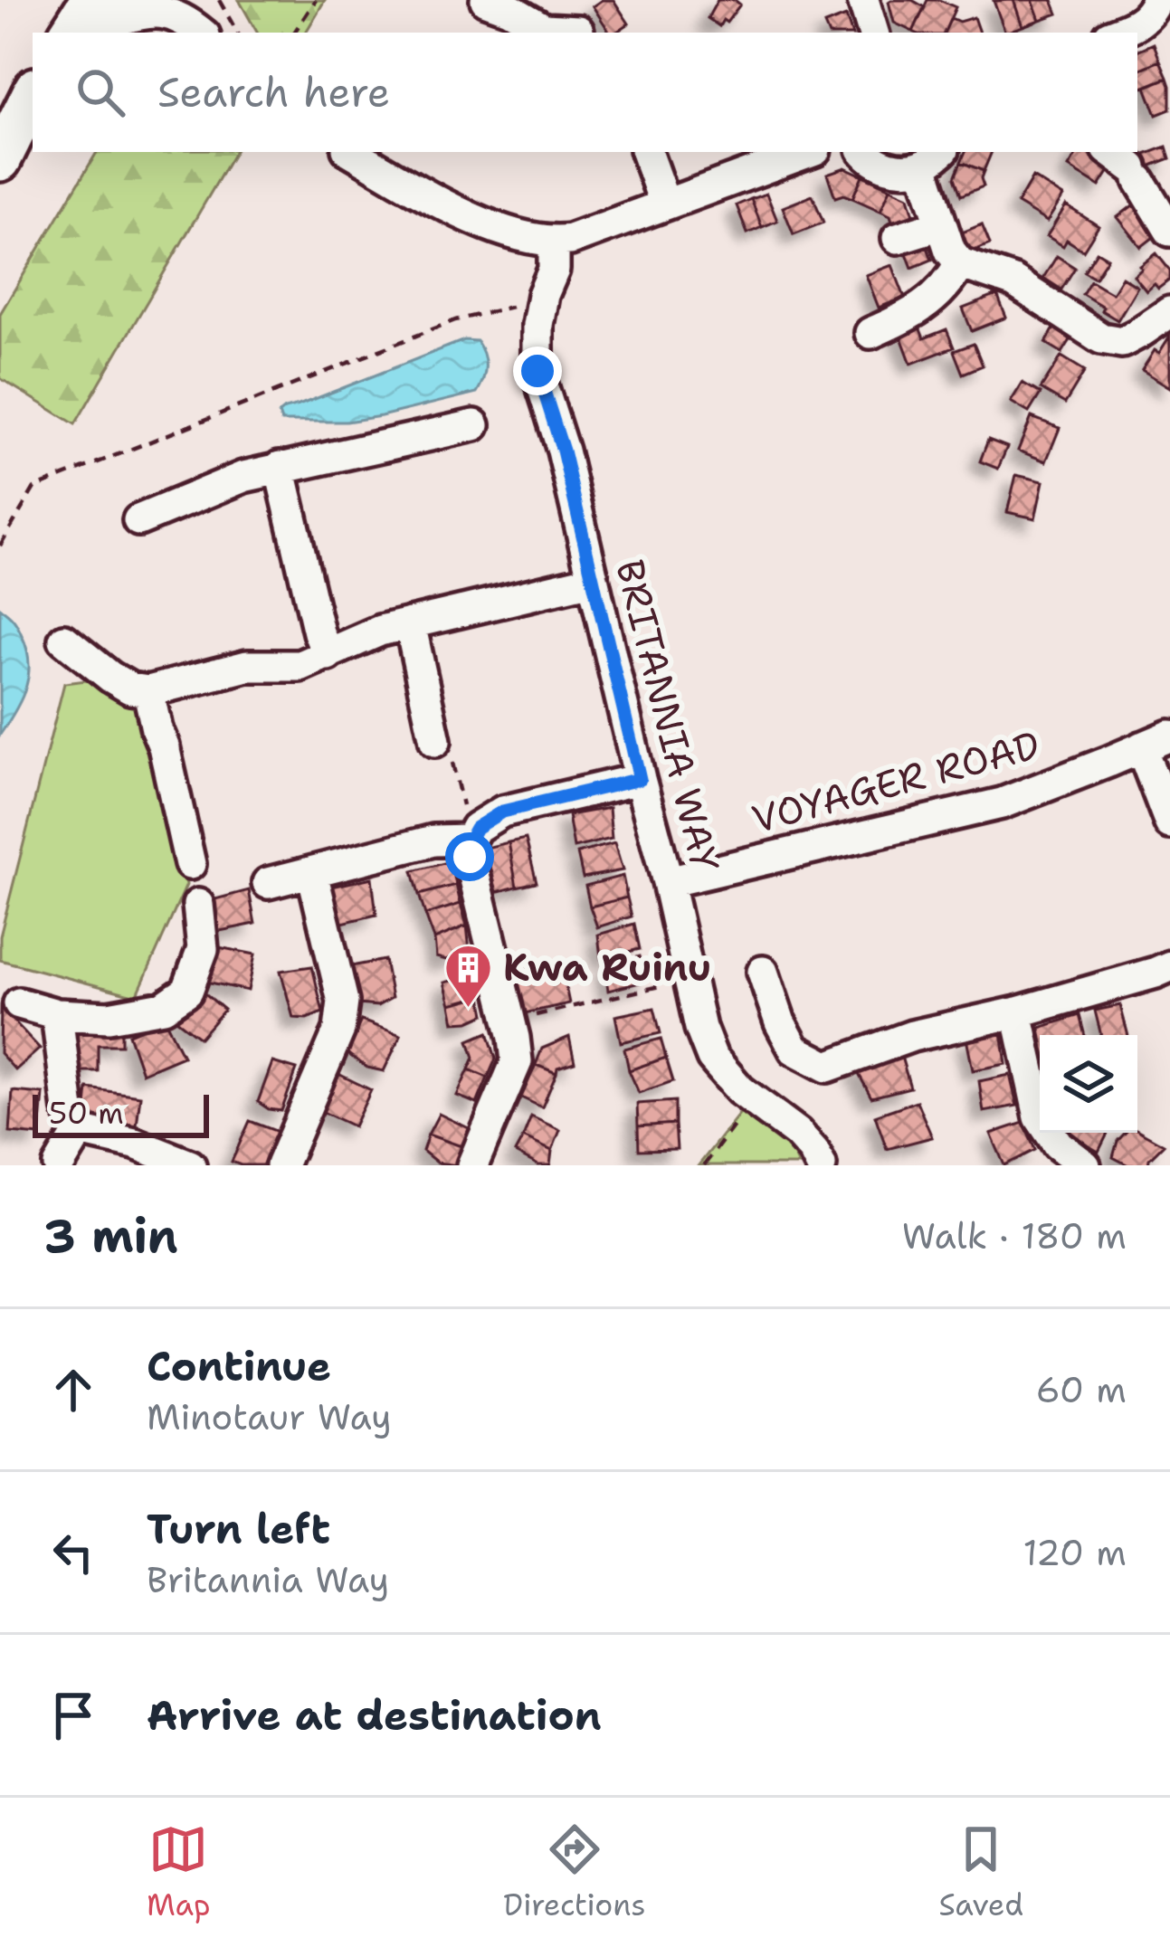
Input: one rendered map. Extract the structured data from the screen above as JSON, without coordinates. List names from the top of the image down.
{
  "streets": {
    "street": ["BRITANNIA WAY", "VOYAGER ROAD"]
  },
  "crossings": [
    ["BRITANNIA WAY", "VOYAGER ROAD"]
  ],
  "places": {
    "building": ["Kwa Ruinu"]
  },
  "scale_bar": "50 m",
  "page": {
    "search": "Search here",
    "scale": "50 m",
    "heading": ["3 min", "Walk · 180 m"],
    "list": [
      ["Continue", "Minotaur Way", "60 m"],
      ["Turn left", "Britannia Way", "120 m"],
      "Arrive at destination"
    ],
    "nav": ["Map", "Directions", "Saved"]
  }
}
